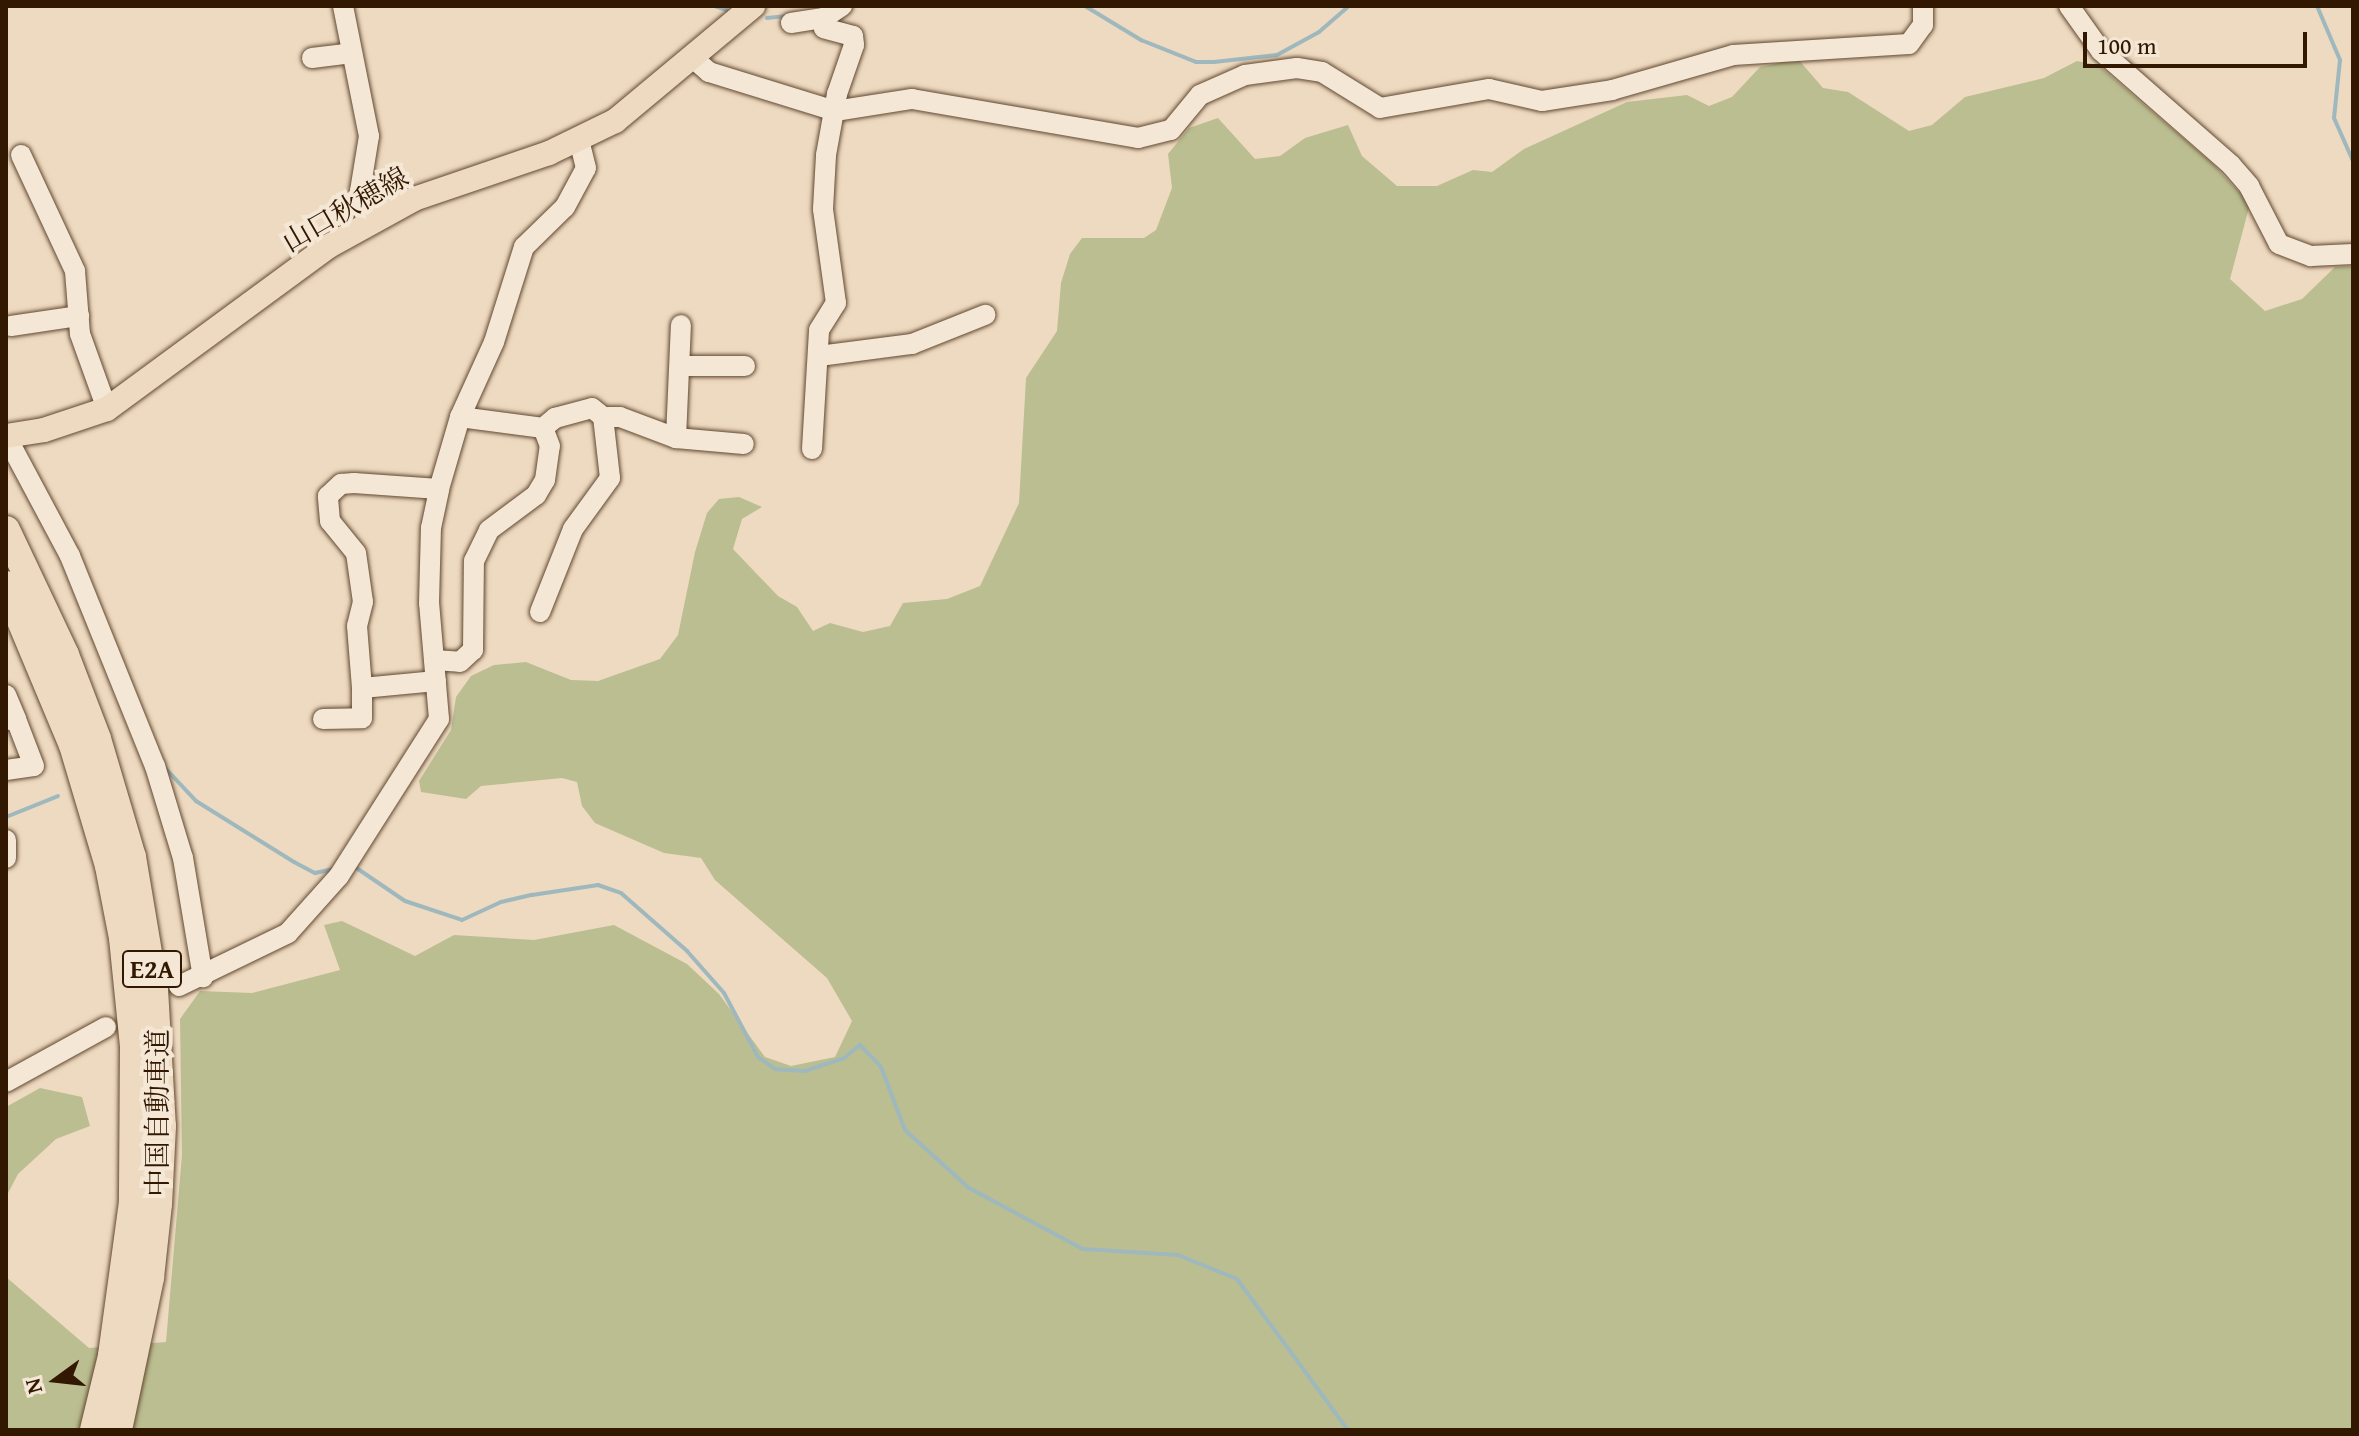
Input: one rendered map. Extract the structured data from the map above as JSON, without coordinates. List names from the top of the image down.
{
  "streets": {
    "highway": ["E2A", "中国自動車道"],
    "main road": ["山口秋穂線"]
  },
  "scale_bar": "100 m",
  "north": "left"
}
